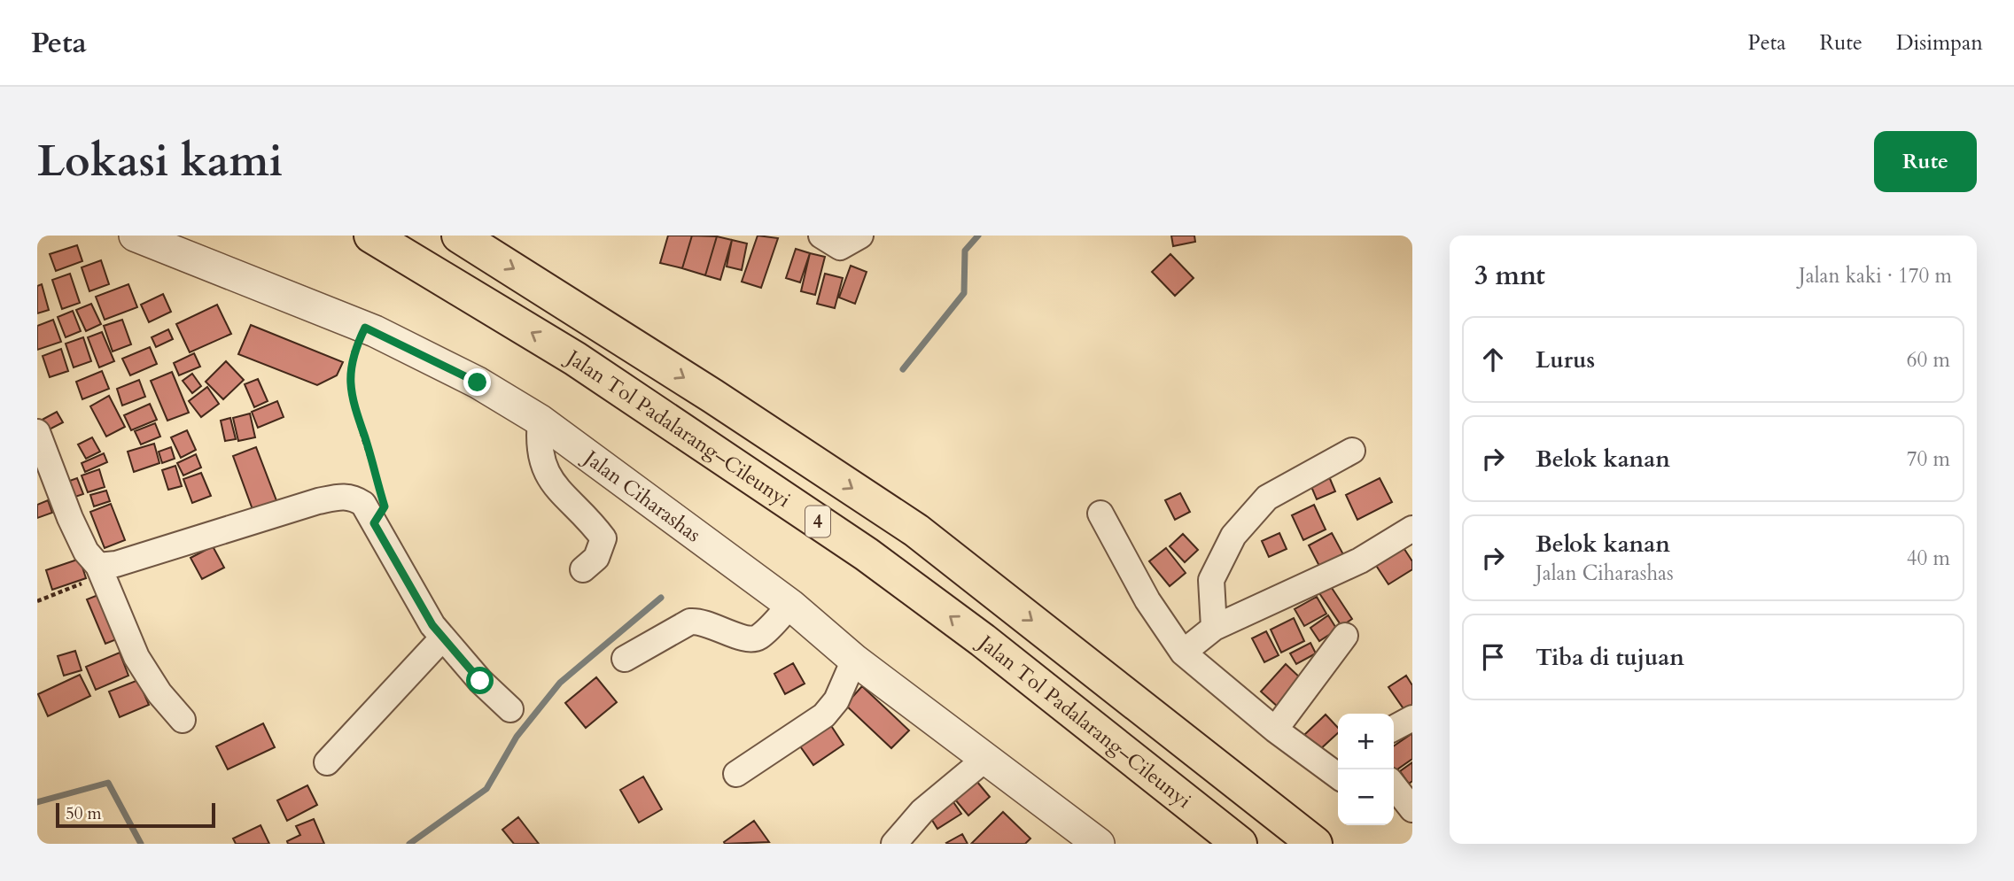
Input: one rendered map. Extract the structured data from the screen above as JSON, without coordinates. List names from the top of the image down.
{
  "streets": {
    "highway": ["Jalan Tol Padalarang–Cileunyi", "4"],
    "street": ["Jalan Ciharashas"]
  },
  "scale_bar": "50 m",
  "page": {
    "header": "Peta",
    "nav": ["Peta", "Rute", "Disimpan"],
    "buttons": "Rute",
    "title": "Lokasi kami",
    "heading": ["3 mnt", "Jalan kaki · 170 m"],
    "list": [
      ["Lurus", "60 m"],
      ["Belok kanan", "70 m"],
      ["Belok kanan", "Jalan Ciharashas", "40 m"],
      "Tiba di tujuan"
    ],
    "map_buttons": ["+", "−"],
    "scale": "50 m"
  }
}
